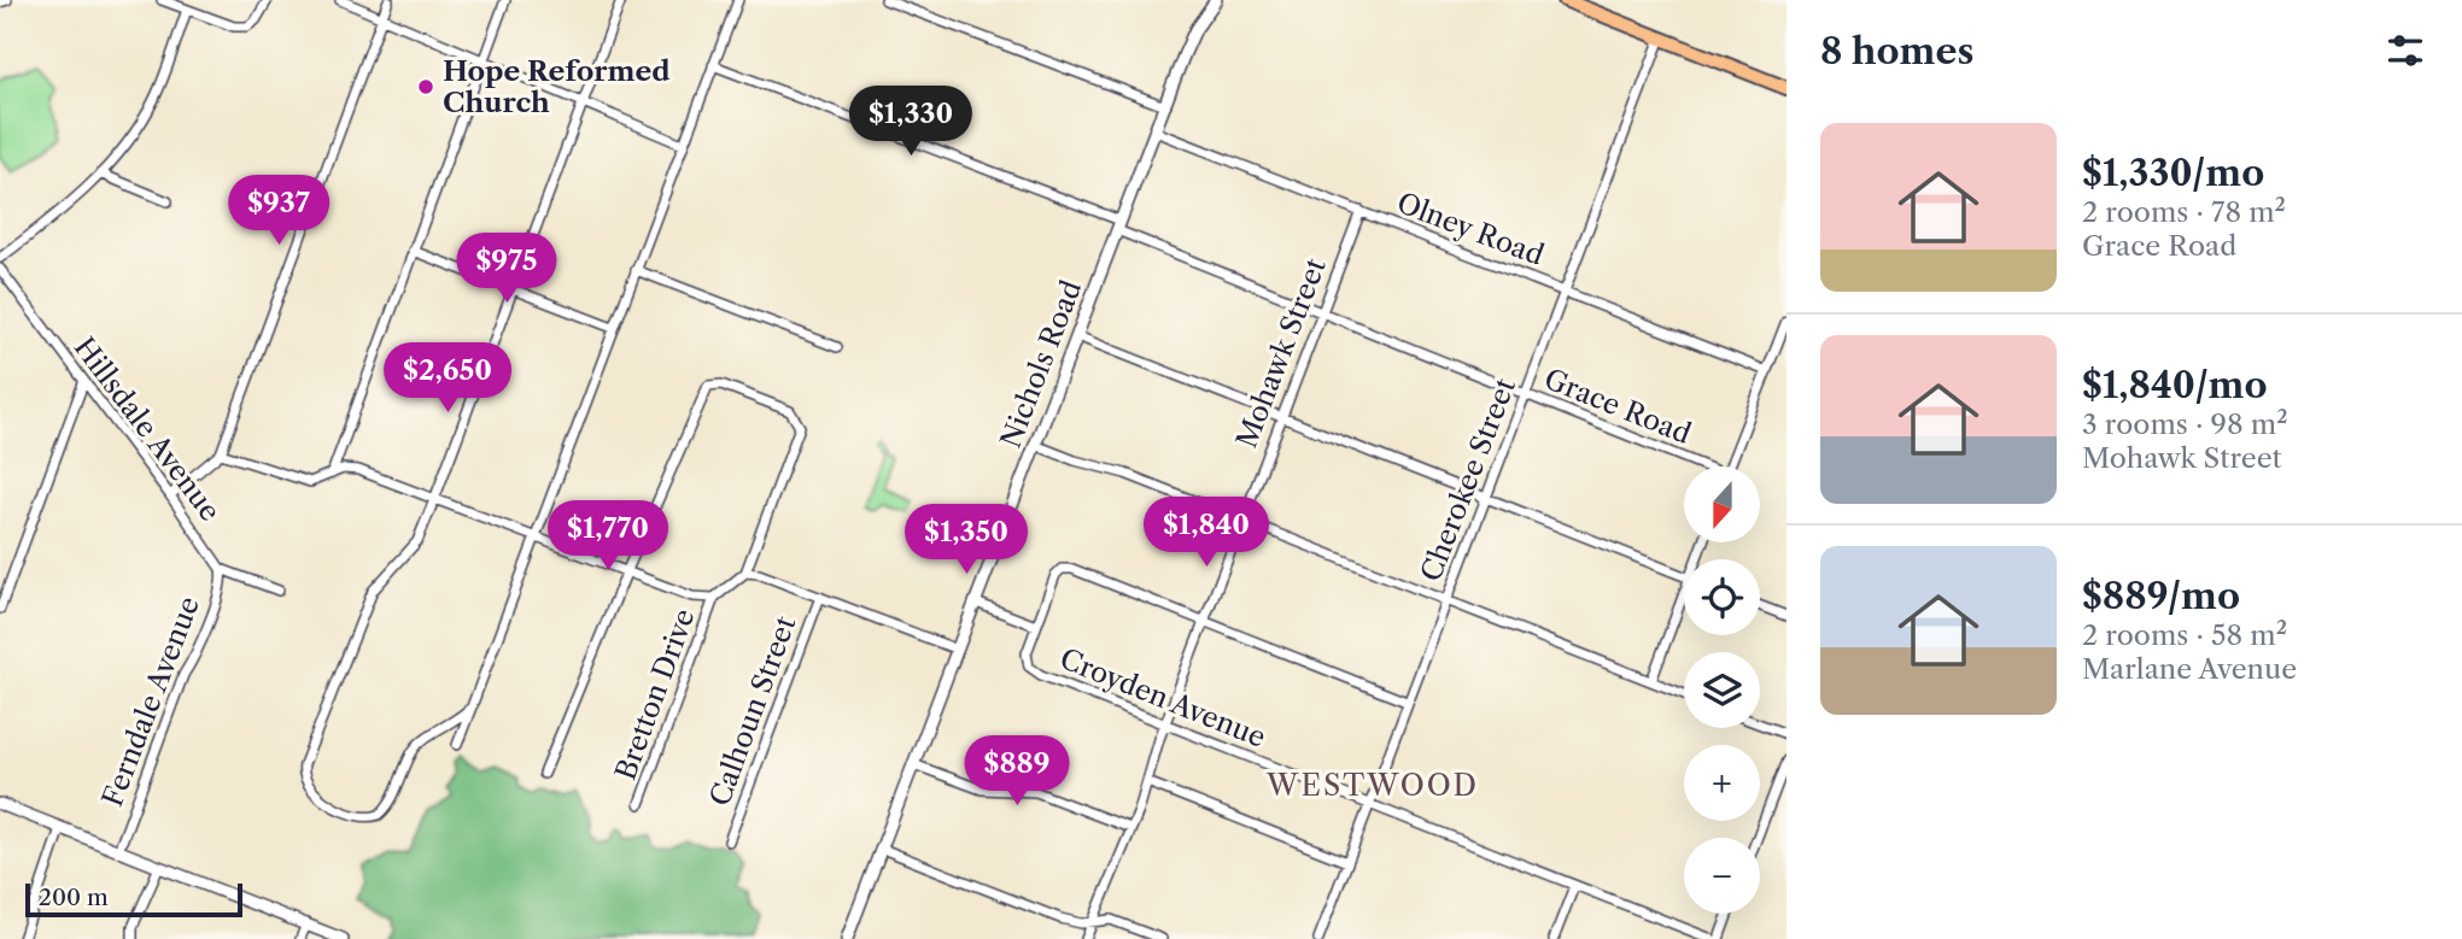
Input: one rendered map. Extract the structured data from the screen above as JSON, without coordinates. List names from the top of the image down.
{
  "streets": {
    "street": [
      "Olney Road",
      "Mohawk Street",
      "Nichols Road",
      "Grace Road",
      "Hillsdale Avenue",
      "Cherokee Street",
      "Bretton Drive",
      "Croyden Avenue",
      "Ferndale Avenue",
      "Calhoun Street"
    ]
  },
  "crossings": [
    ["Olney Road", "Mohawk Street"],
    ["Olney Road", "Nichols Road"],
    ["Olney Road", "Cherokee Street"],
    ["Mohawk Street", "Grace Road"],
    ["Mohawk Street", "Croyden Avenue"],
    ["Nichols Road", "Grace Road"],
    ["Nichols Road", "Croyden Avenue"],
    ["Grace Road", "Cherokee Street"],
    ["Hillsdale Avenue", "Ferndale Avenue"],
    ["Cherokee Street", "Croyden Avenue"]
  ],
  "districts": ["WESTWOOD"],
  "places": ["Hope Reformed Church"],
  "scale_bar": "200 m",
  "north": "bottom",
  "page": {
    "heading": "8 homes",
    "price": [
      "$1,330",
      "$937",
      "$975",
      "$2,650",
      "$1,840",
      "$1,770",
      "$1,350",
      "$889"
    ],
    "list": [
      {
        "name": "$1,330/mo",
        "note": "2 rooms · 78 m² · Grace Road"
      },
      {
        "name": "$1,840/mo",
        "note": "3 rooms · 98 m² · Mohawk Street"
      },
      {
        "name": "$889/mo",
        "note": "2 rooms · 58 m² · Marlane Avenue"
      }
    ],
    "map_buttons": ["+", "−"],
    "scale": "200 m"
  }
}
